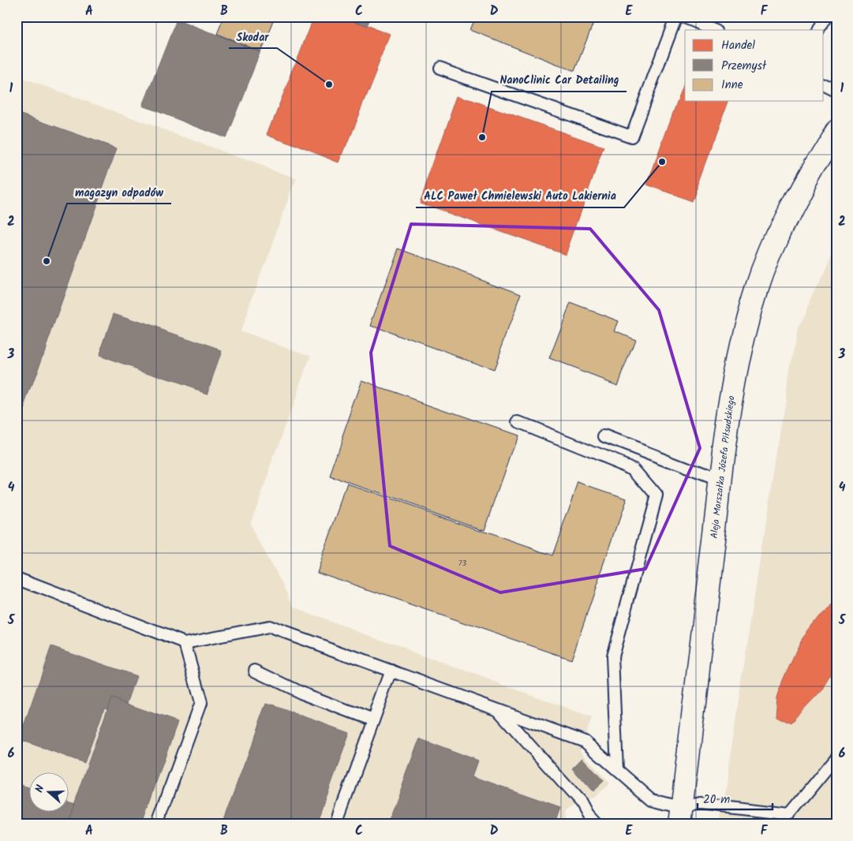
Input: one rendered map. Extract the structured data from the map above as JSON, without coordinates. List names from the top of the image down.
{
  "streets": {
    "street": ["Aleja Marszałka Józefa Piłsudskiego"]
  },
  "places": [
    "Skodar",
    "NanoClinic Car Detailing",
    "ALC Paweł Chmielewski Auto Lakiernia",
    "magazyn odpadów"
  ],
  "house_numbers": ["73"],
  "legend": ["Handel", "Przemysł", "Inne"],
  "scale_bar": "20 m",
  "north": "left",
  "grid": {
    "columns": [
      "A",
      "B",
      "C",
      "D",
      "E",
      "F"
    ],
    "rows": [
      "1",
      "2",
      "3",
      "4",
      "5",
      "6"
    ]
  }
}
